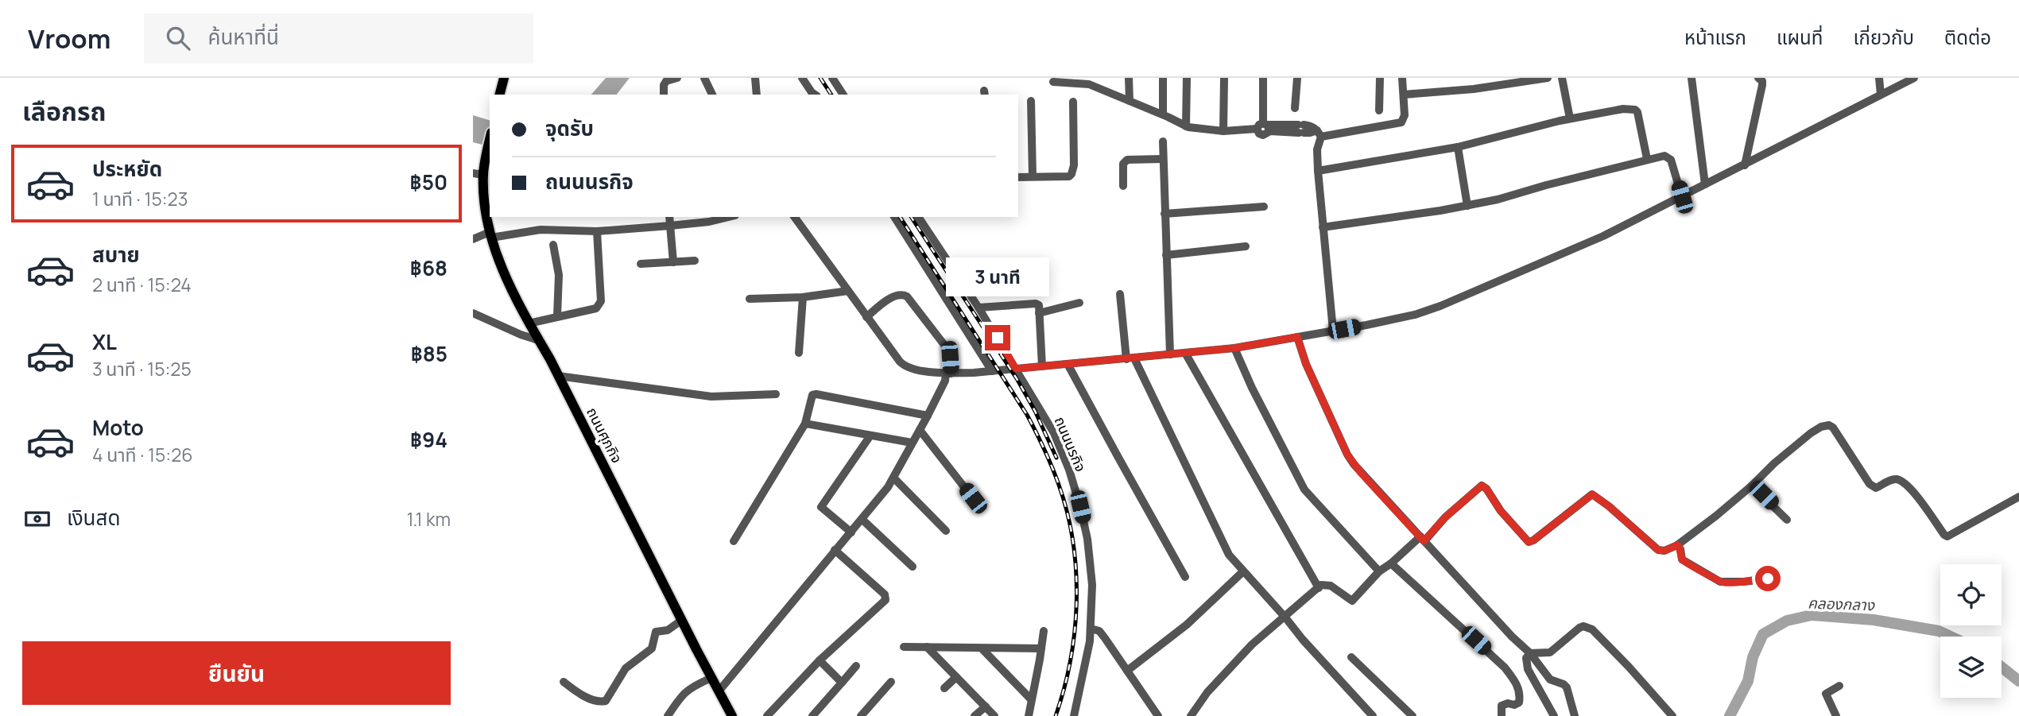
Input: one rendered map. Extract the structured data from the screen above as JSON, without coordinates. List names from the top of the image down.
{
  "streets": {
    "main road": ["ถนนศุภกิจ"],
    "street": ["ถนนนรกิจ"]
  },
  "water": ["คลองกลาง"],
  "page": {
    "header": "Vroom",
    "search": "ค้นหาที่นี่",
    "nav": [
      "หน้าแรก",
      "แผนที่",
      "เกี่ยวกับ",
      "ติดต่อ"
    ],
    "heading": "เลือกรถ",
    "banner": ["จุดรับ", "ถนนนรกิจ"],
    "list": [
      {
        "name": "ประหยัด",
        "note": "1 นาที · 15:23",
        "value": "฿50"
      },
      {
        "name": "สบาย",
        "note": "2 นาที · 15:24",
        "value": "฿68"
      },
      {
        "name": "XL",
        "note": "3 นาที · 15:25",
        "value": "฿85"
      },
      {
        "name": "Moto",
        "note": "4 นาที · 15:26",
        "value": "฿94"
      }
    ],
    "bubble": "3 นาที",
    "pay": ["เงินสด", "1.1 km"],
    "buttons": "ยืนยัน"
  }
}
